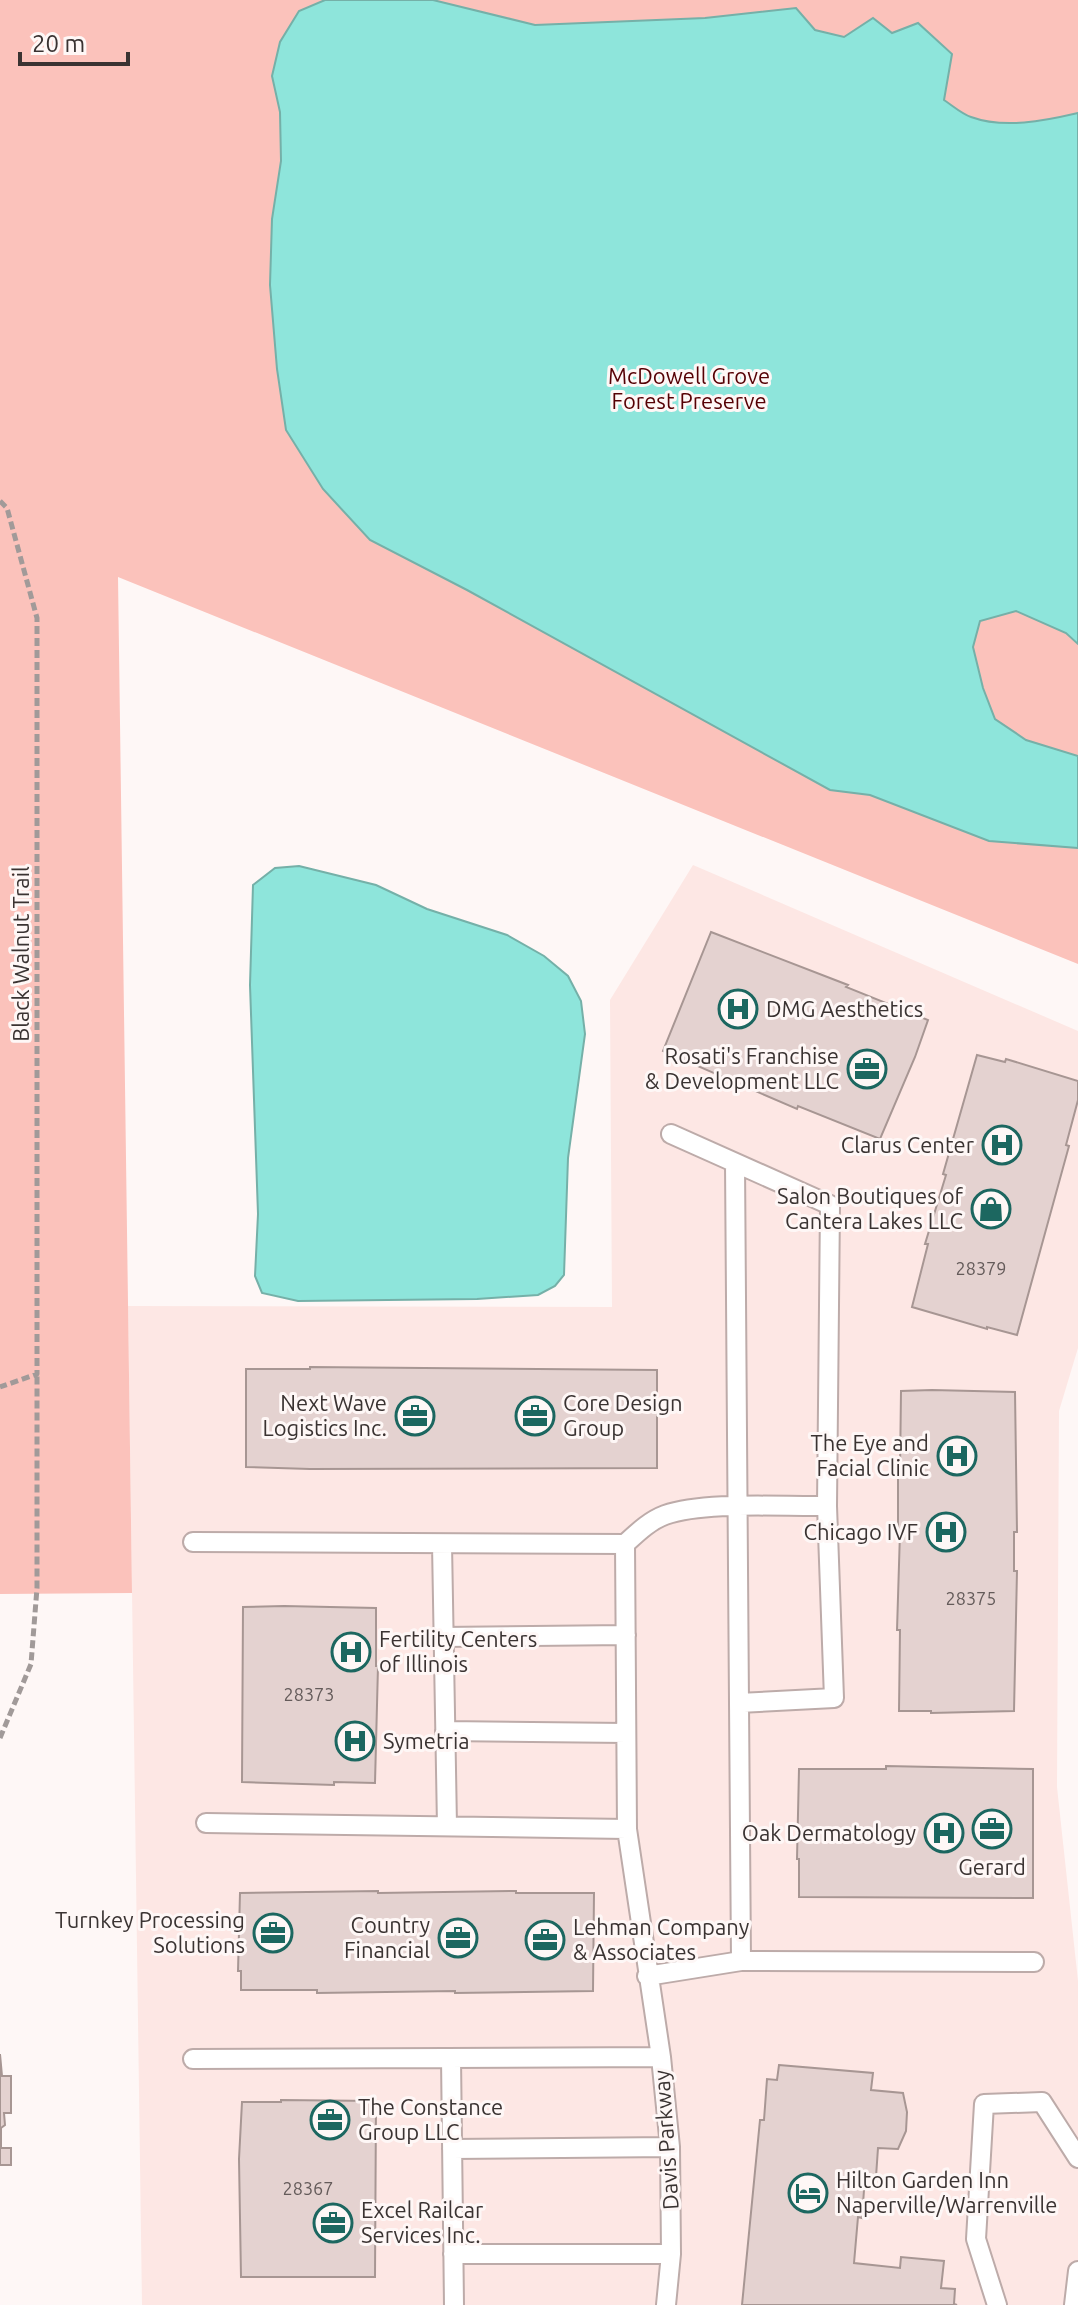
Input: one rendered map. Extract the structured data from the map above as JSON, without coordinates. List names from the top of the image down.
{
  "streets": {
    "lane": ["Davis Parkway"],
    "path": ["Black Walnut Trail"]
  },
  "parks": ["McDowell Grove Forest Preserve"],
  "places": {
    "hospital": [
      "DMG Aesthetics",
      "Clarus Center",
      "The Eye and Facial Clinic",
      "Chicago IVF",
      "Fertility Centers of Illinois",
      "Symetria",
      "Oak Dermatology"
    ],
    "office": [
      "Rosati's Franchise & Development LLC",
      "Next Wave Logistics Inc.",
      "Core Design Group",
      "Gerard",
      "Turnkey Processing Solutions",
      "Country Financial",
      "Lehman Company & Associates",
      "The Constance Group LLC",
      "Excel Railcar Services Inc."
    ],
    "shop": ["Salon Boutiques of Cantera Lakes LLC"],
    "hotel": ["Hilton Garden Inn Naperville/Warrenville"]
  },
  "house_numbers": [
    "28379",
    "28375",
    "28373",
    "28367"
  ],
  "scale_bar": "20 m"
}
